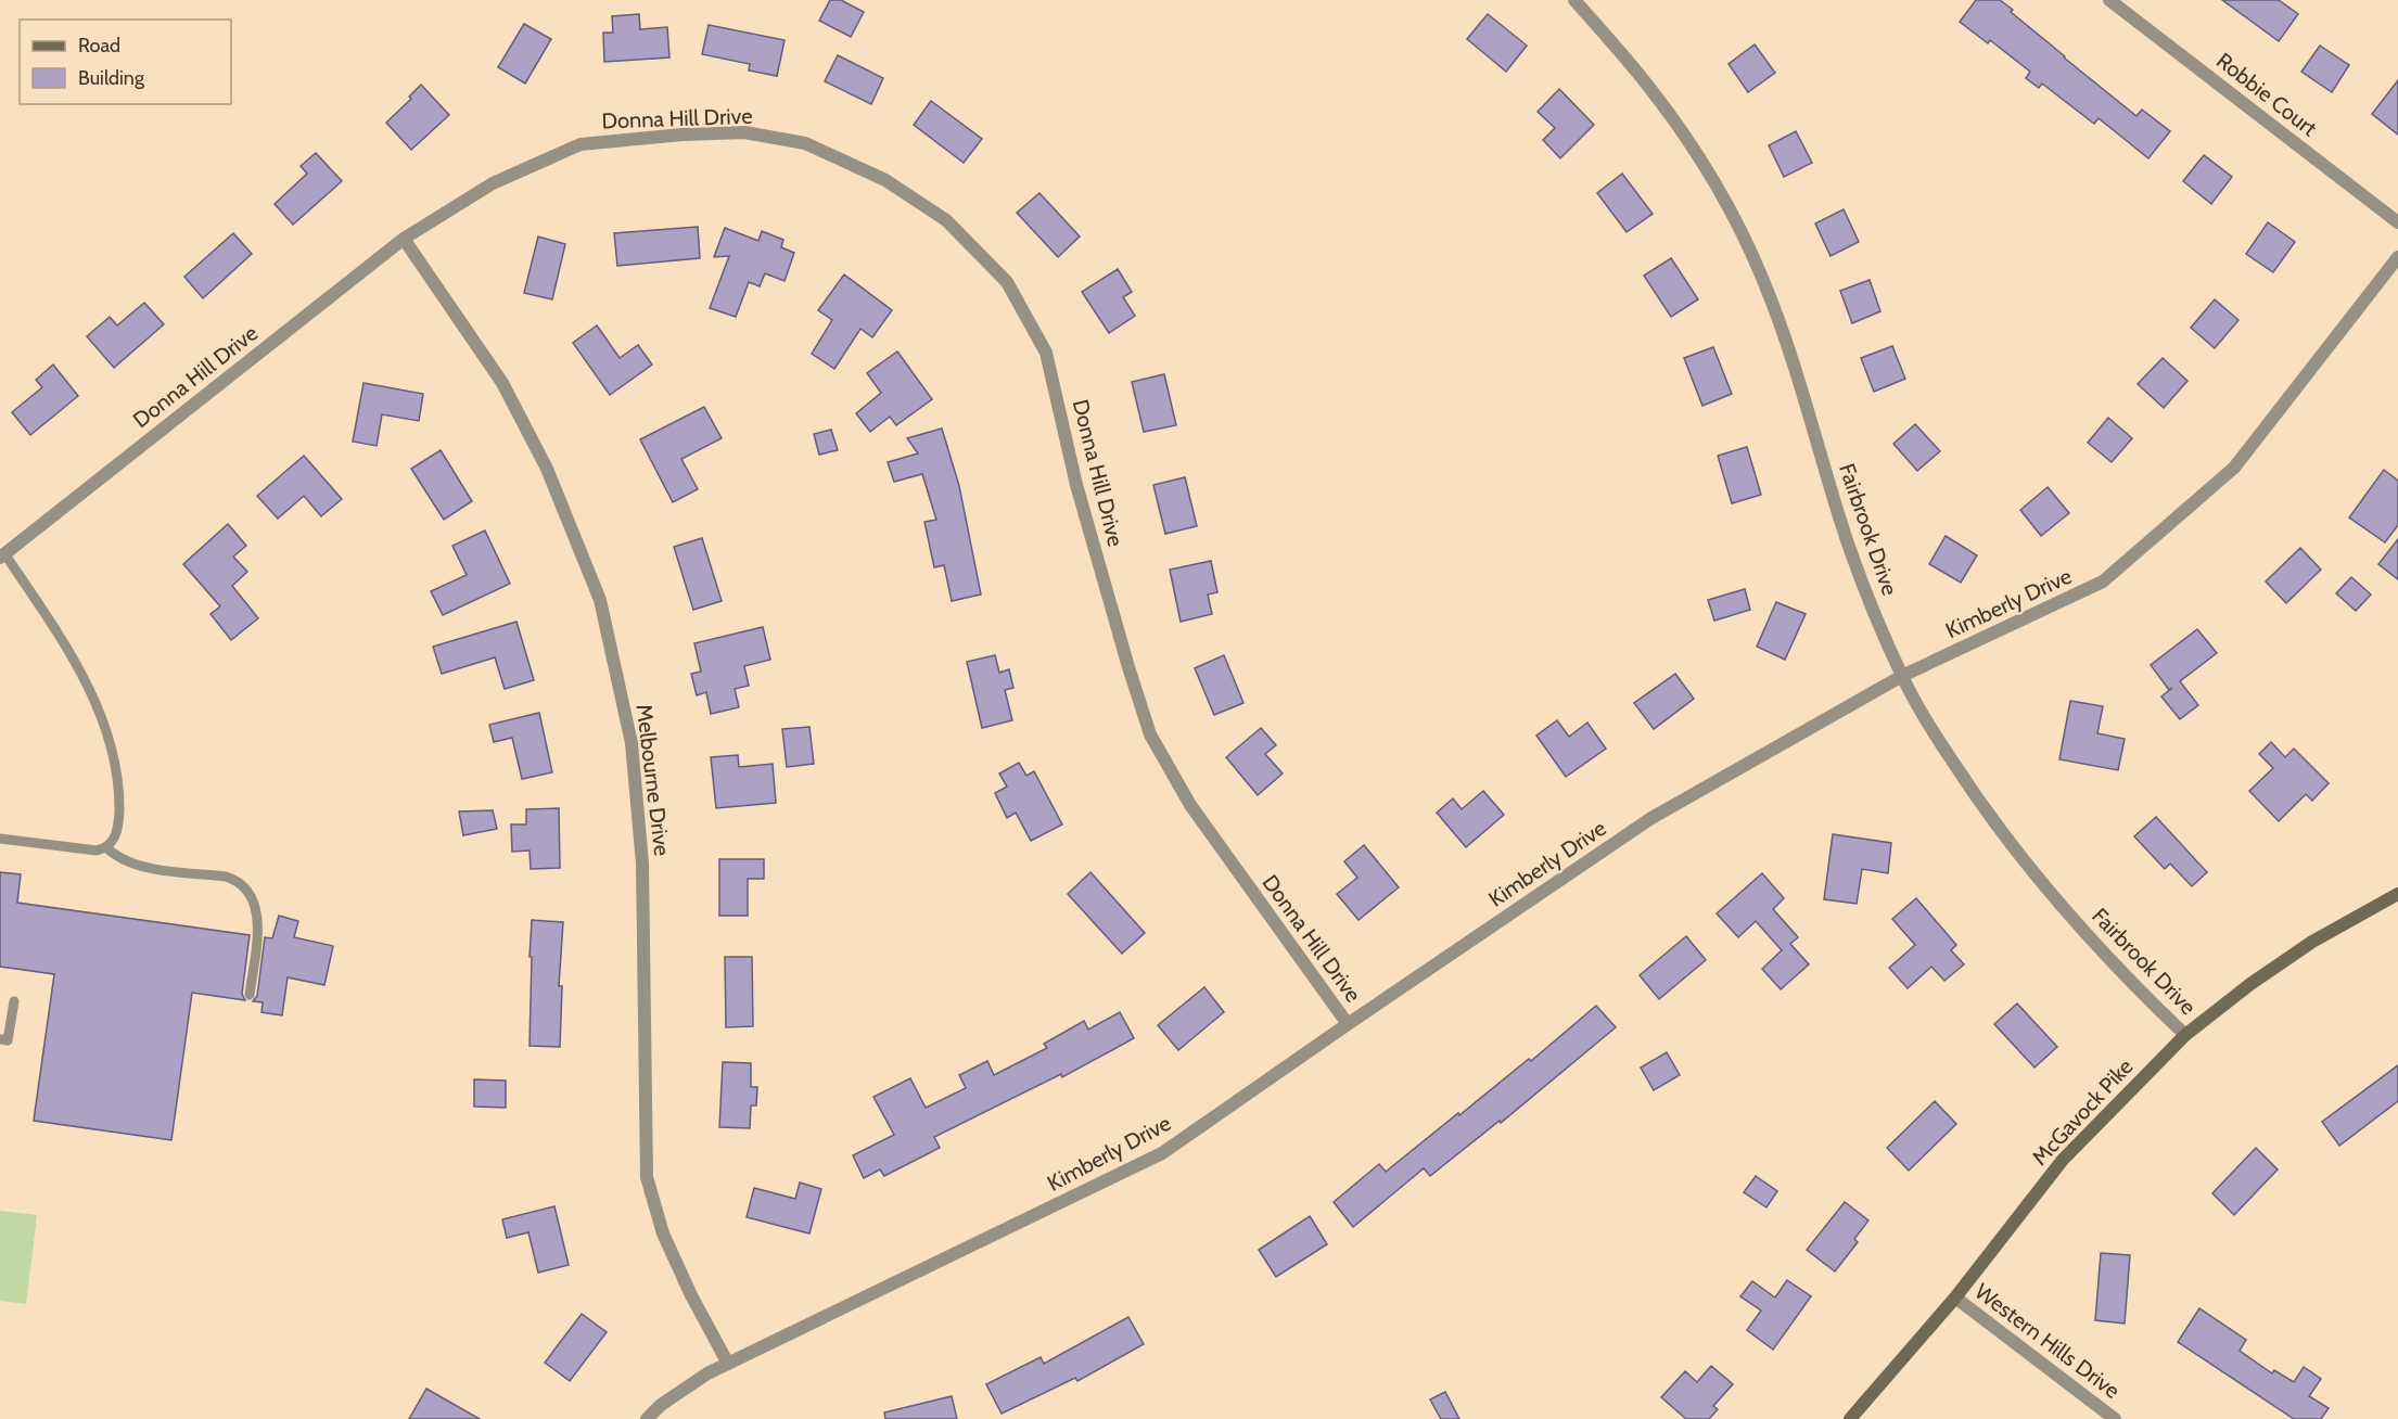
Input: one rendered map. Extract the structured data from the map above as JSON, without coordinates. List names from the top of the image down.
{
  "streets": {
    "main road": ["McGavock Pike"],
    "street": [
      "Robbie Court",
      "Donna Hill Drive",
      "Fairbrook Drive",
      "Kimberly Drive",
      "Melbourne Drive",
      "Western Hills Drive"
    ]
  },
  "crossings": [
    ["Donna Hill Drive", "Kimberly Drive"],
    ["Donna Hill Drive", "Melbourne Drive"],
    ["Fairbrook Drive", "Kimberly Drive"],
    ["Fairbrook Drive", "McGavock Pike"],
    ["Kimberly Drive", "Melbourne Drive"],
    ["McGavock Pike", "Western Hills Drive"]
  ],
  "legend": ["Road", "Building"]
}
